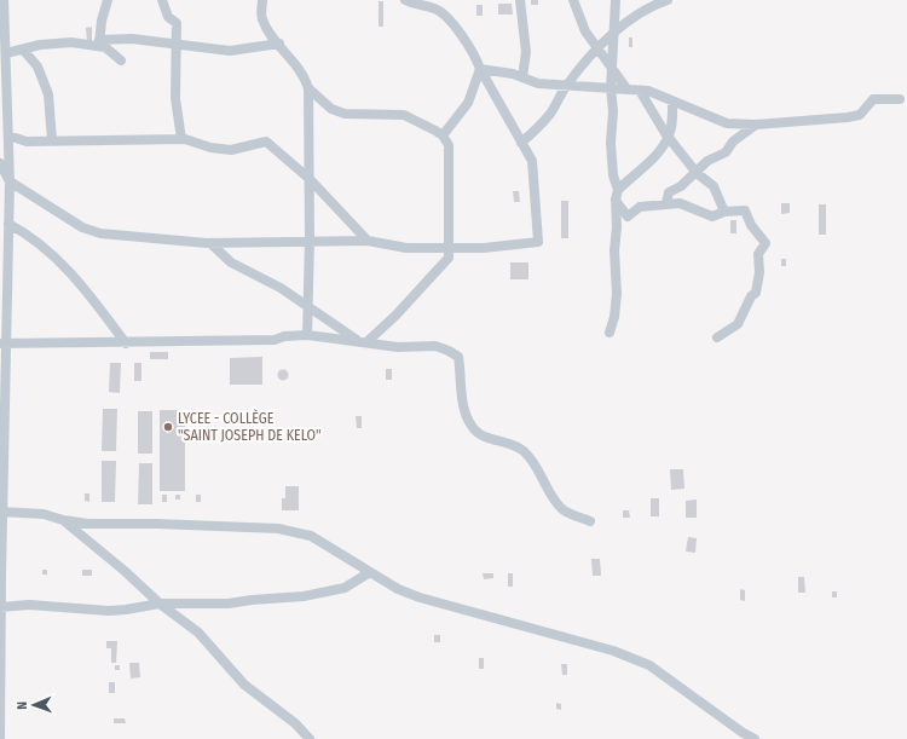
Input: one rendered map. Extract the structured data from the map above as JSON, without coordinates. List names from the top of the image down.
{
  "places": ["LYCEE - COLLÈGE \"SAINT JOSEPH DE KELO\""],
  "north": "left"
}
